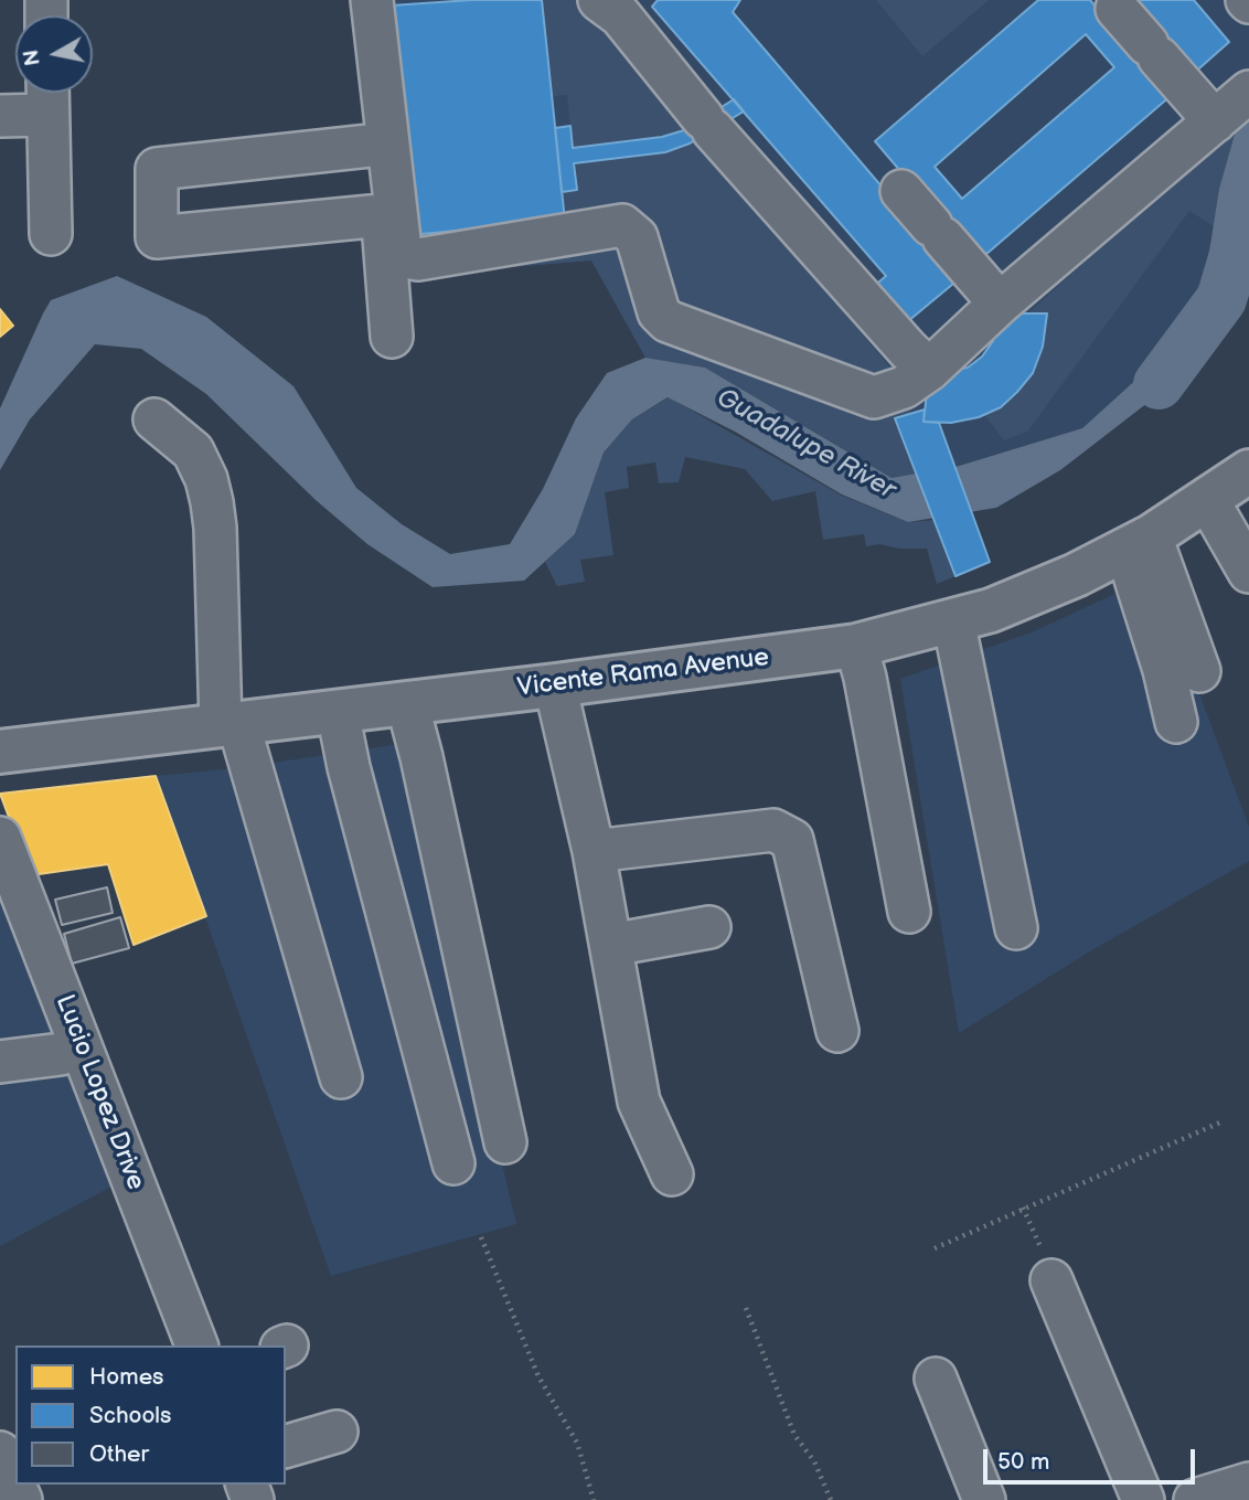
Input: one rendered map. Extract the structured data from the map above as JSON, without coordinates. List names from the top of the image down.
{
  "streets": {
    "main road": ["Vicente Rama Avenue"],
    "street": ["Lucio Lopez Drive"]
  },
  "water": ["Guadalupe River"],
  "legend": ["Homes", "Schools", "Other"],
  "scale_bar": "50 m",
  "north": "left"
}
